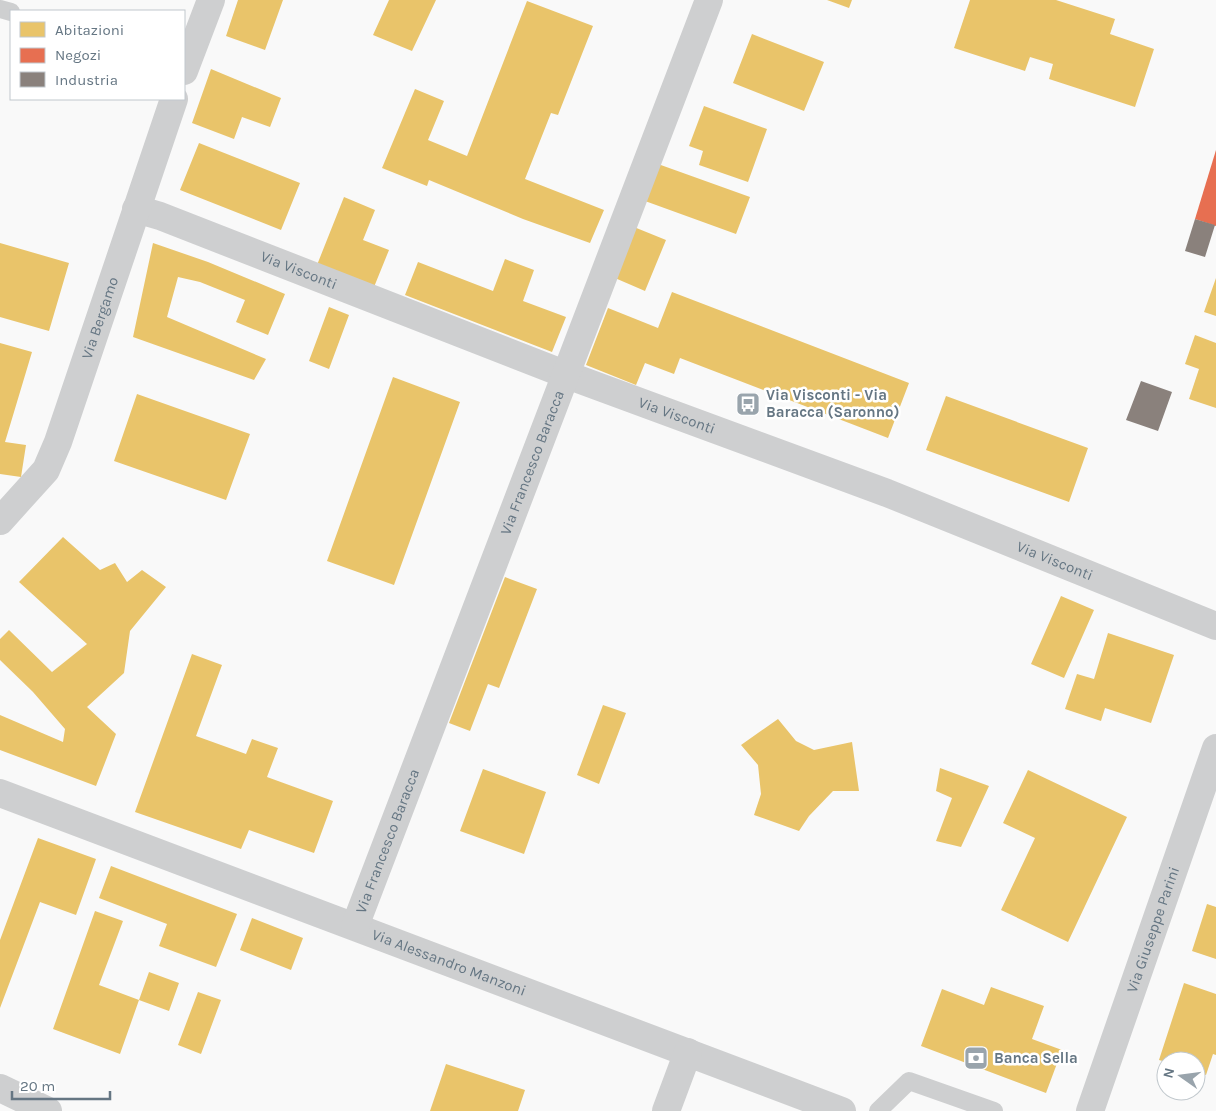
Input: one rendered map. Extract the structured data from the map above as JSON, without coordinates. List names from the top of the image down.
{
  "streets": {
    "street": [
      "Via Visconti",
      "Via Bergamo",
      "Via Francesco Baracca",
      "Via Giuseppe Parini",
      "Via Alessandro Manzoni"
    ]
  },
  "crossings": [
    ["Via Visconti", "Via Bergamo"],
    ["Via Visconti", "Via Francesco Baracca"],
    ["Via Francesco Baracca", "Via Alessandro Manzoni"]
  ],
  "places": {
    "bus stop": ["Via Visconti - Via Baracca (Saronno)"],
    "bank": ["Banca Sella"]
  },
  "legend": ["Abitazioni", "Negozi", "Industria"],
  "scale_bar": "20 m",
  "north": "left"
}
